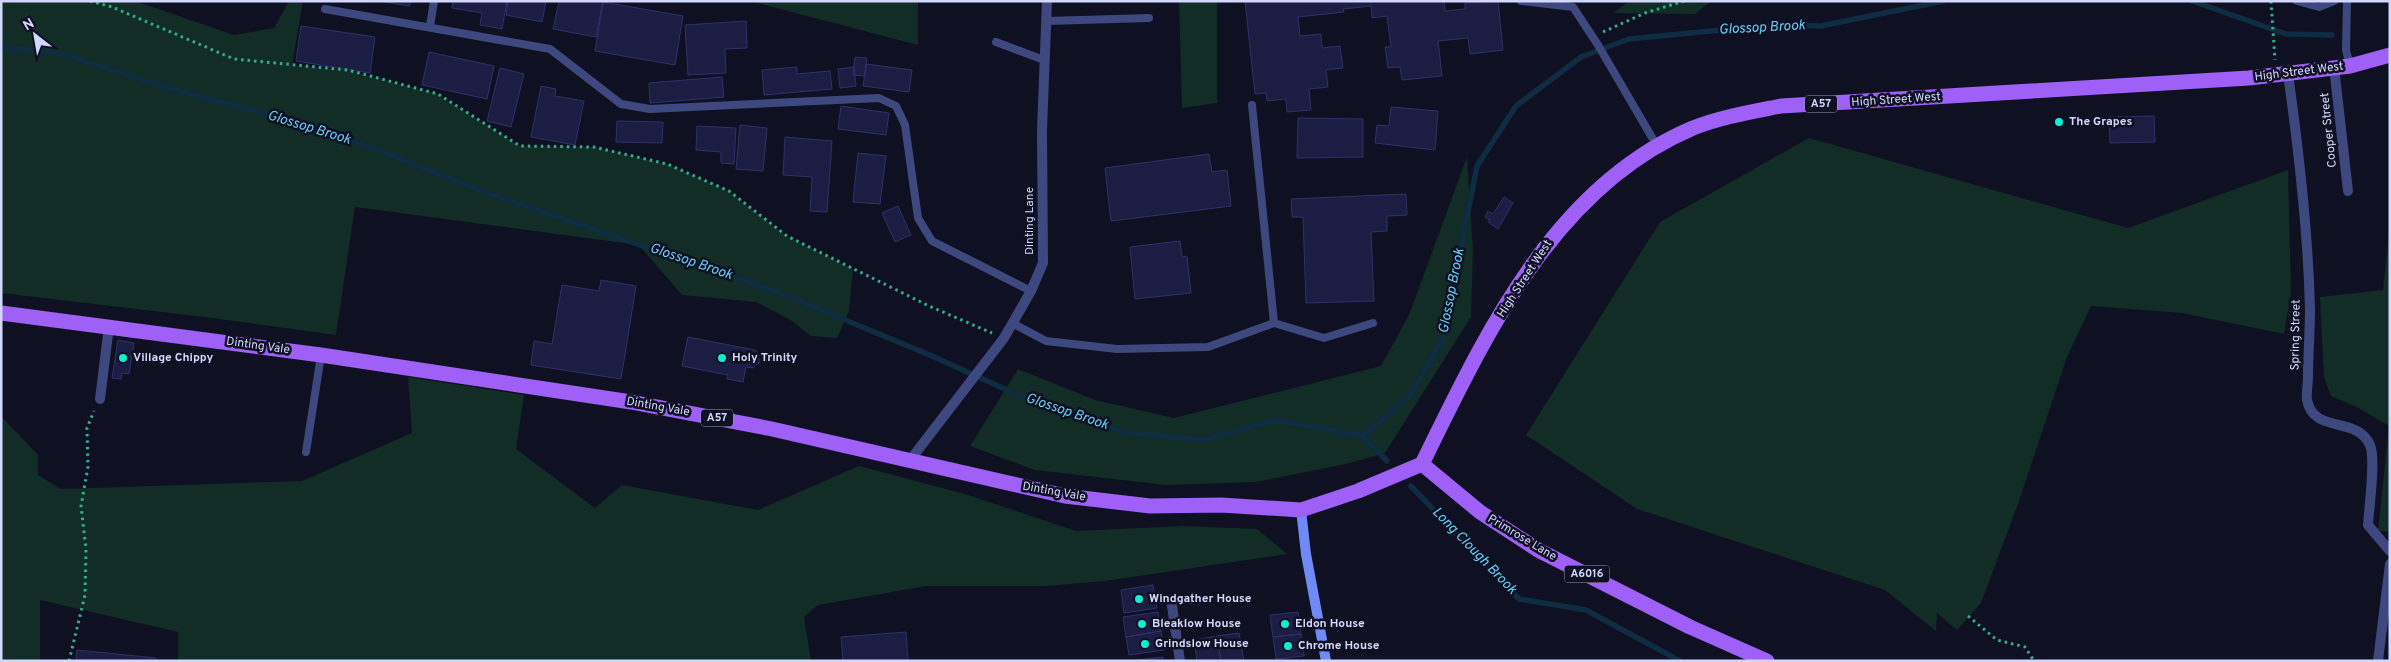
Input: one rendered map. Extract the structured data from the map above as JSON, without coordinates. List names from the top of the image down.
{
  "streets": {
    "main road": [
      "High Street West",
      "A57",
      "Dinting Vale",
      "Primrose Lane",
      "A6016"
    ],
    "street": ["Cooper Street", "Dinting Lane", "Spring Street"]
  },
  "crossings": [
    ["High Street West", "Cooper Street"],
    ["High Street West", "Spring Street"],
    ["High Street West", "Dinting Vale"],
    ["High Street West", "Primrose Lane"],
    ["Dinting Lane", "Dinting Vale"],
    ["Dinting Vale", "Primrose Lane"]
  ],
  "water": ["Glossop Brook", "Long Clough Brook"],
  "places": [
    "The Grapes",
    "Village Chippy",
    "Holy Trinity",
    "Windgather House",
    "Bleaklow House",
    "Eldon House",
    "Grindslow House",
    "Chrome House"
  ],
  "north": "top left"
}
